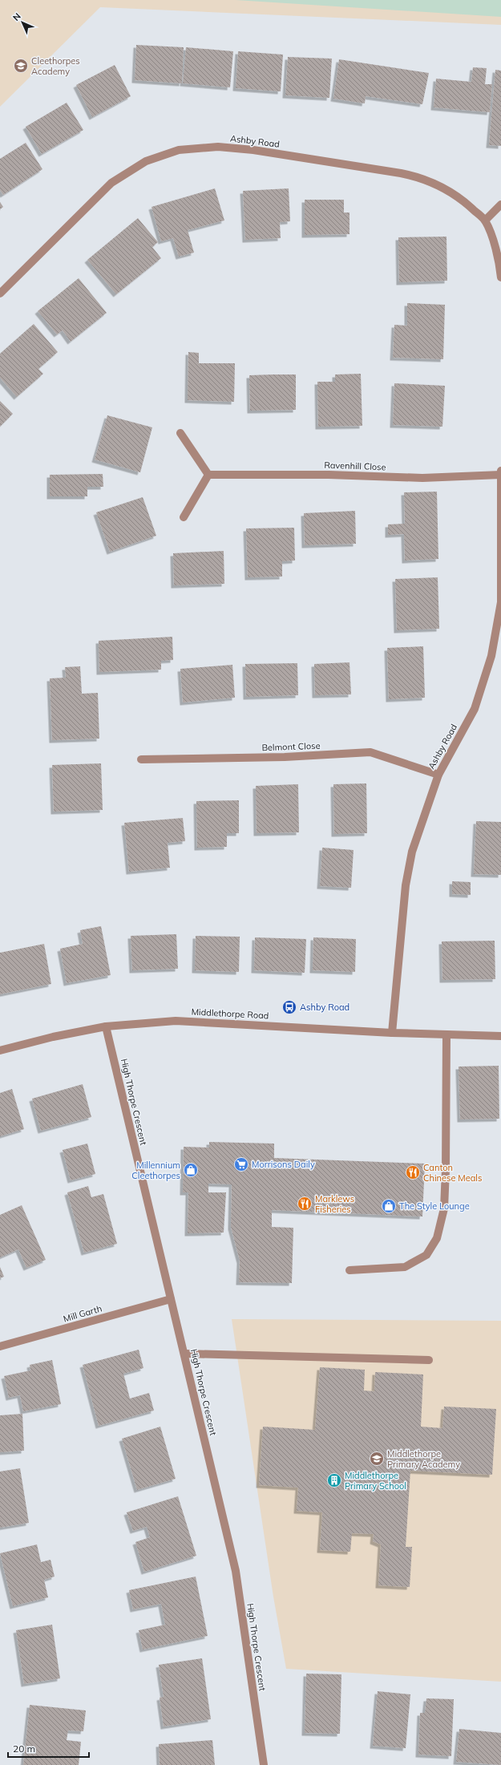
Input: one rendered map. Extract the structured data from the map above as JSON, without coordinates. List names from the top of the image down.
{
  "streets": {
    "street": [
      "Ashby Road",
      "Ravenhill Close",
      "Belmont Close",
      "Middlethorpe Road",
      "High Thorpe Crescent",
      "Mill Garth"
    ]
  },
  "crossings": [
    ["Ashby Road", "Ravenhill Close"],
    ["Ashby Road", "Belmont Close"],
    ["Ashby Road", "Middlethorpe Road"],
    ["Middlethorpe Road", "High Thorpe Crescent"],
    ["High Thorpe Crescent", "Mill Garth"]
  ],
  "places": {
    "school or university": ["Cleethorpes Academy", "Middlethorpe Primary Academy"],
    "bus stop": ["Ashby Road"],
    "supermarket": ["Morrisons Daily"],
    "shop": ["Millennium Cleethorpes", "The Style Lounge"],
    "restaurant": ["Canton Chinese Meals", "Marklews Fisheries"],
    "building": ["Middlethorpe Primary School"]
  },
  "scale_bar": "20 m",
  "north": "top left"
}
